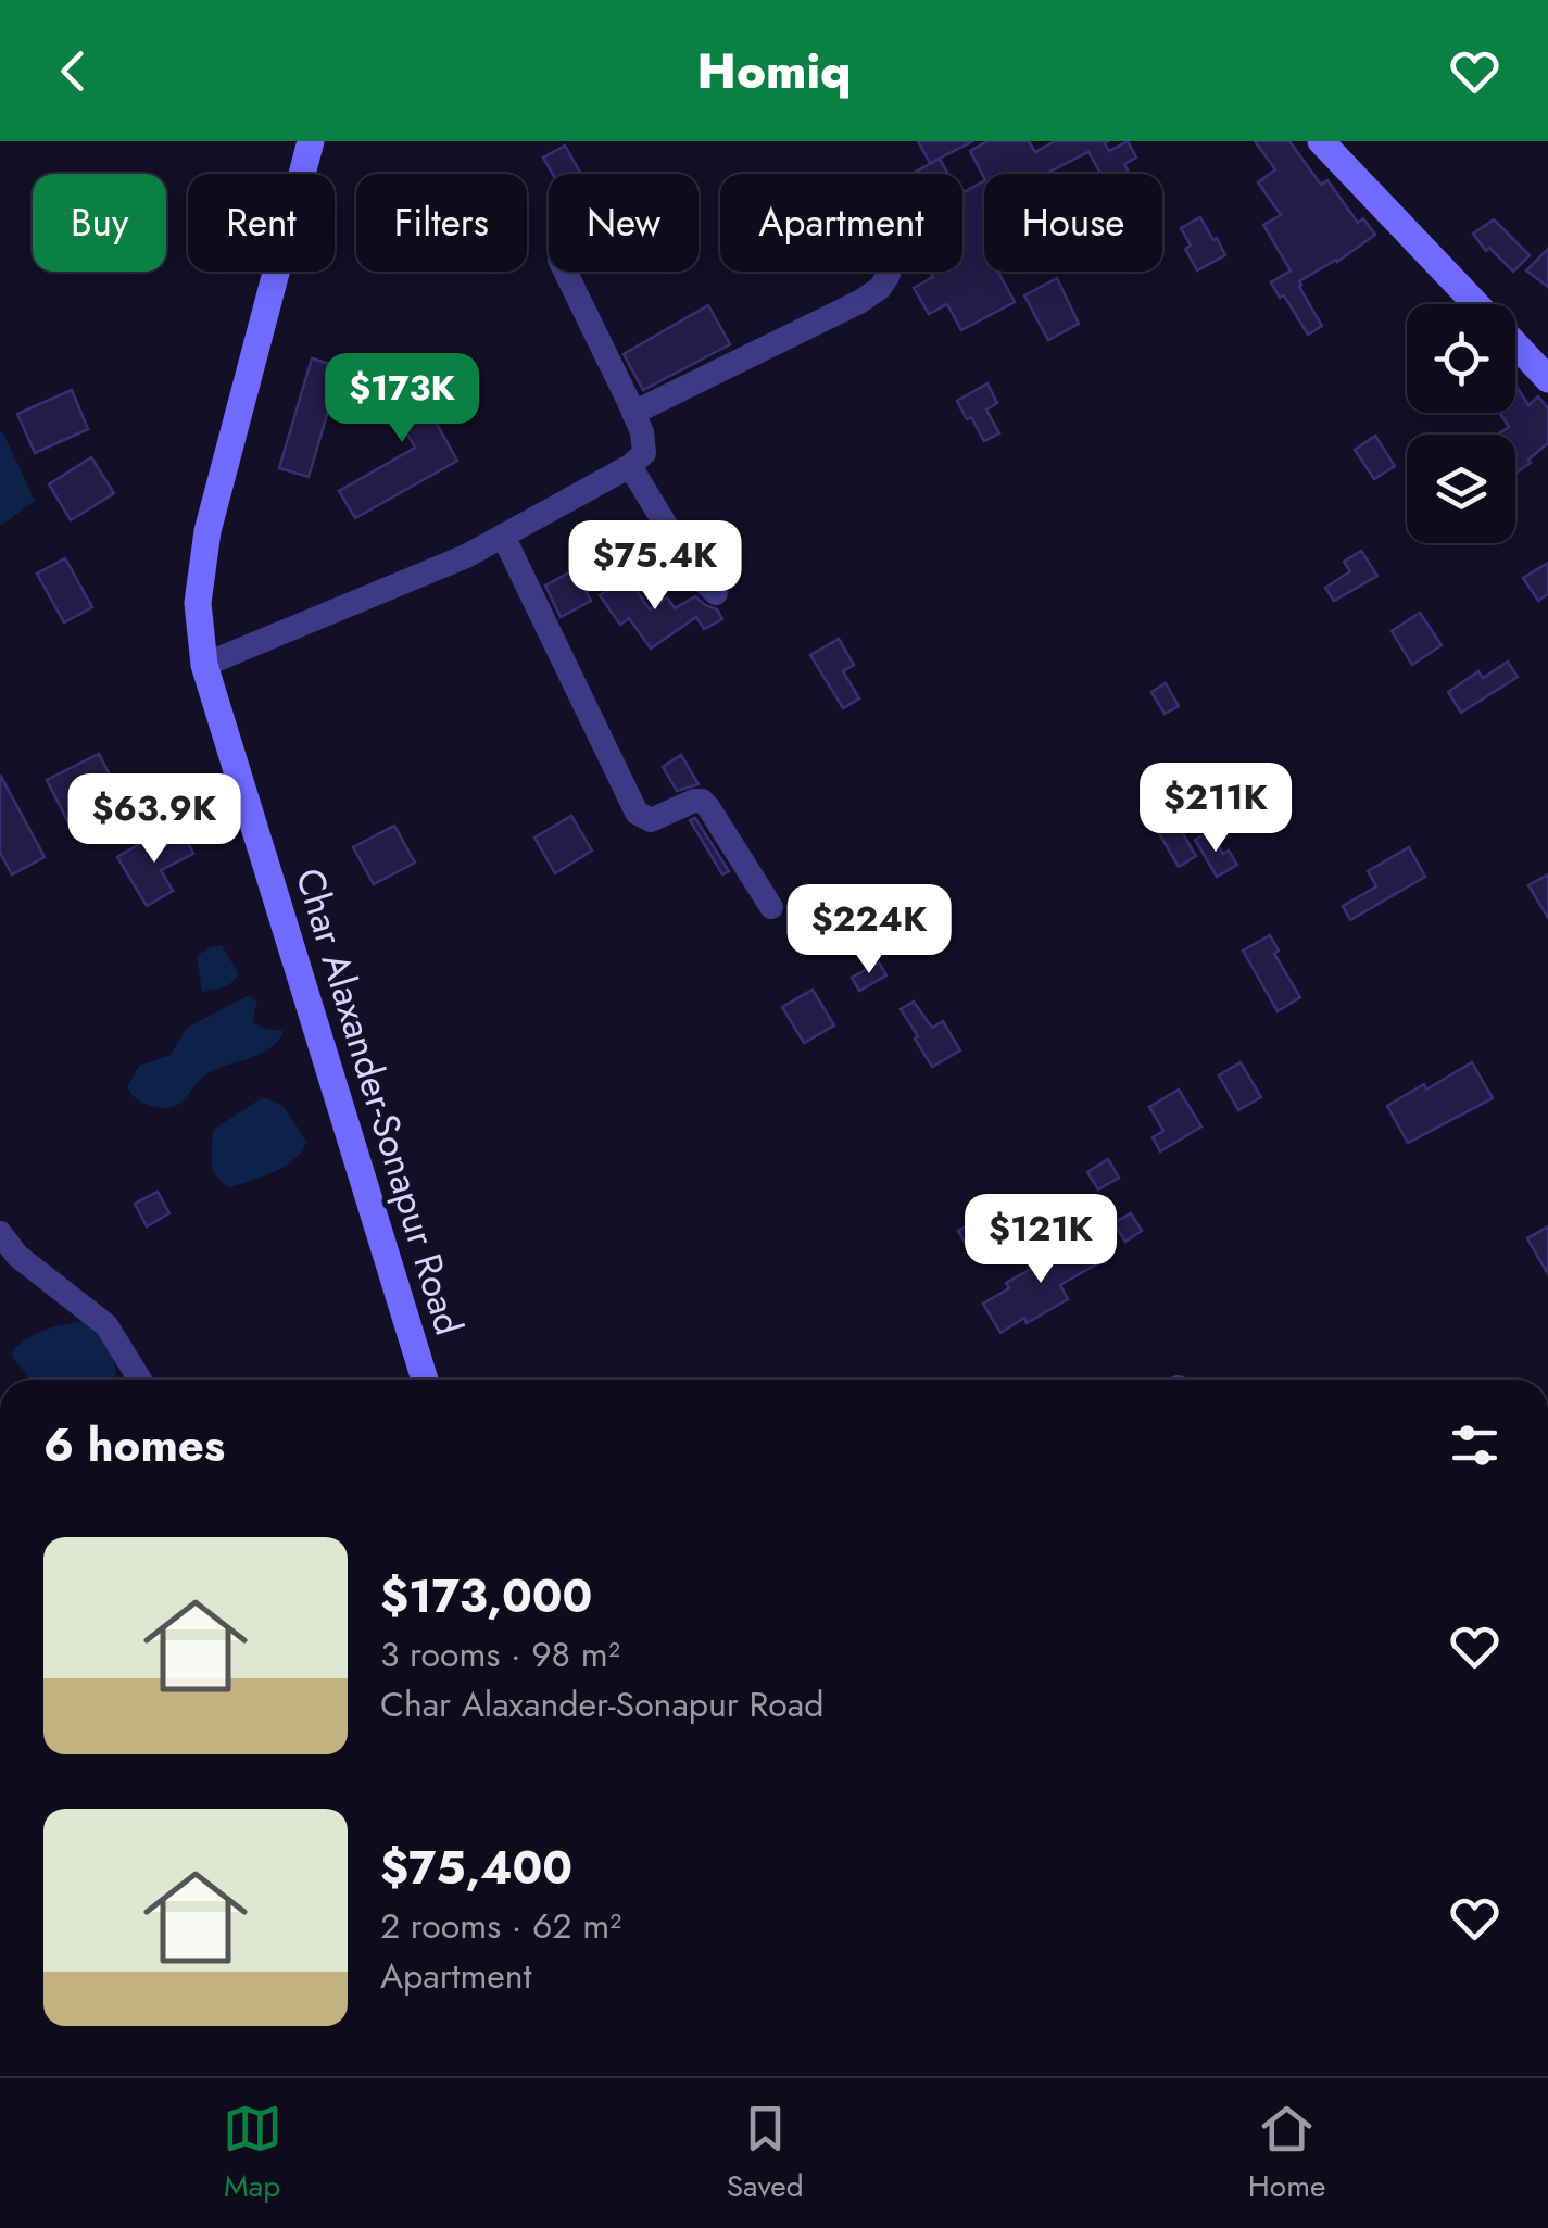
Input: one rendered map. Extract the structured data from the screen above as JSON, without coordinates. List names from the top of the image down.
{
  "streets": {
    "main road": ["Char Alaxander-Sonapur Road"]
  },
  "page": {
    "header": "Homiq",
    "chip": [
      "Buy",
      "Rent",
      "Filters",
      "New",
      "Apartment",
      "House"
    ],
    "price": [
      "$173K",
      "$75.4K",
      "$211K",
      "$63.9K",
      "$224K",
      "$121K"
    ],
    "heading": "6 homes",
    "list": [
      {
        "name": "$173,000",
        "note": "3 rooms · 98 m² · Char Alaxander-Sonapur Road"
      },
      {
        "name": "$75,400",
        "note": "2 rooms · 62 m² · Apartment"
      }
    ],
    "tabs": ["Map", "Saved", "Home"]
  }
}
